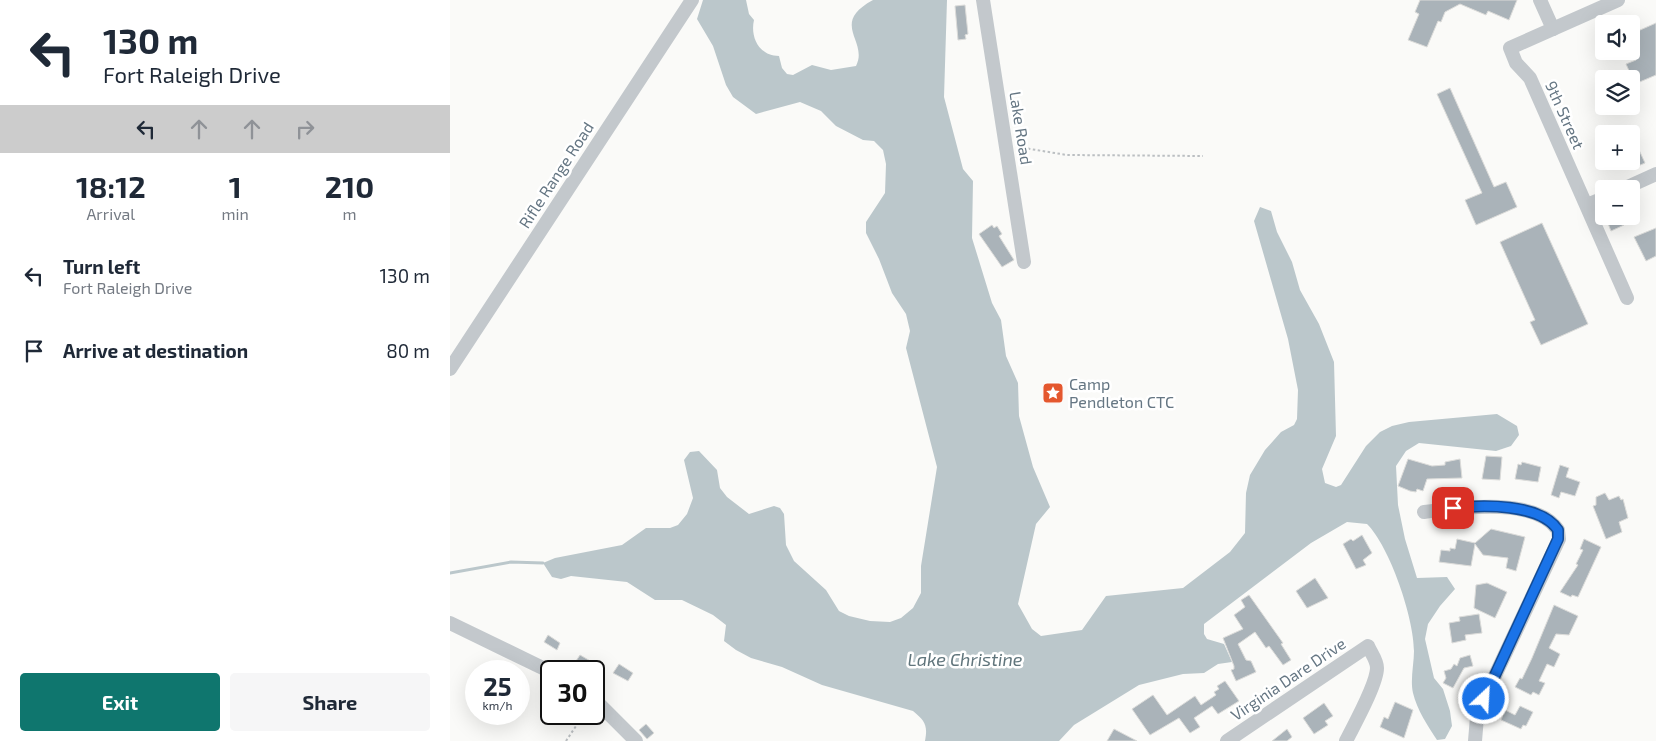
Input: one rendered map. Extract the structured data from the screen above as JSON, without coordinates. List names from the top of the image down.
{
  "streets": {
    "street": [
      "9th Street",
      "Lake Road",
      "Rifle Range Road",
      "Virginia Dare Drive"
    ]
  },
  "water": ["Lake Christine"],
  "places": {
    "place": ["Camp Pendleton CTC"]
  },
  "page": {
    "turn": ["130 m", "Fort Raleigh Drive"],
    "map_buttons": ["+", "−"],
    "eta": [
      "18:12",
      "Arrival",
      "1",
      "min",
      "210",
      "m"
    ],
    "list": [
      {
        "name": "Turn left",
        "note": "Fort Raleigh Drive",
        "value": "130 m"
      },
      {
        "name": "Arrive at destination",
        "value": "80 m"
      }
    ],
    "speed": "25 km/h",
    "limit": "30",
    "buttons": ["Exit", "Share"]
  }
}
